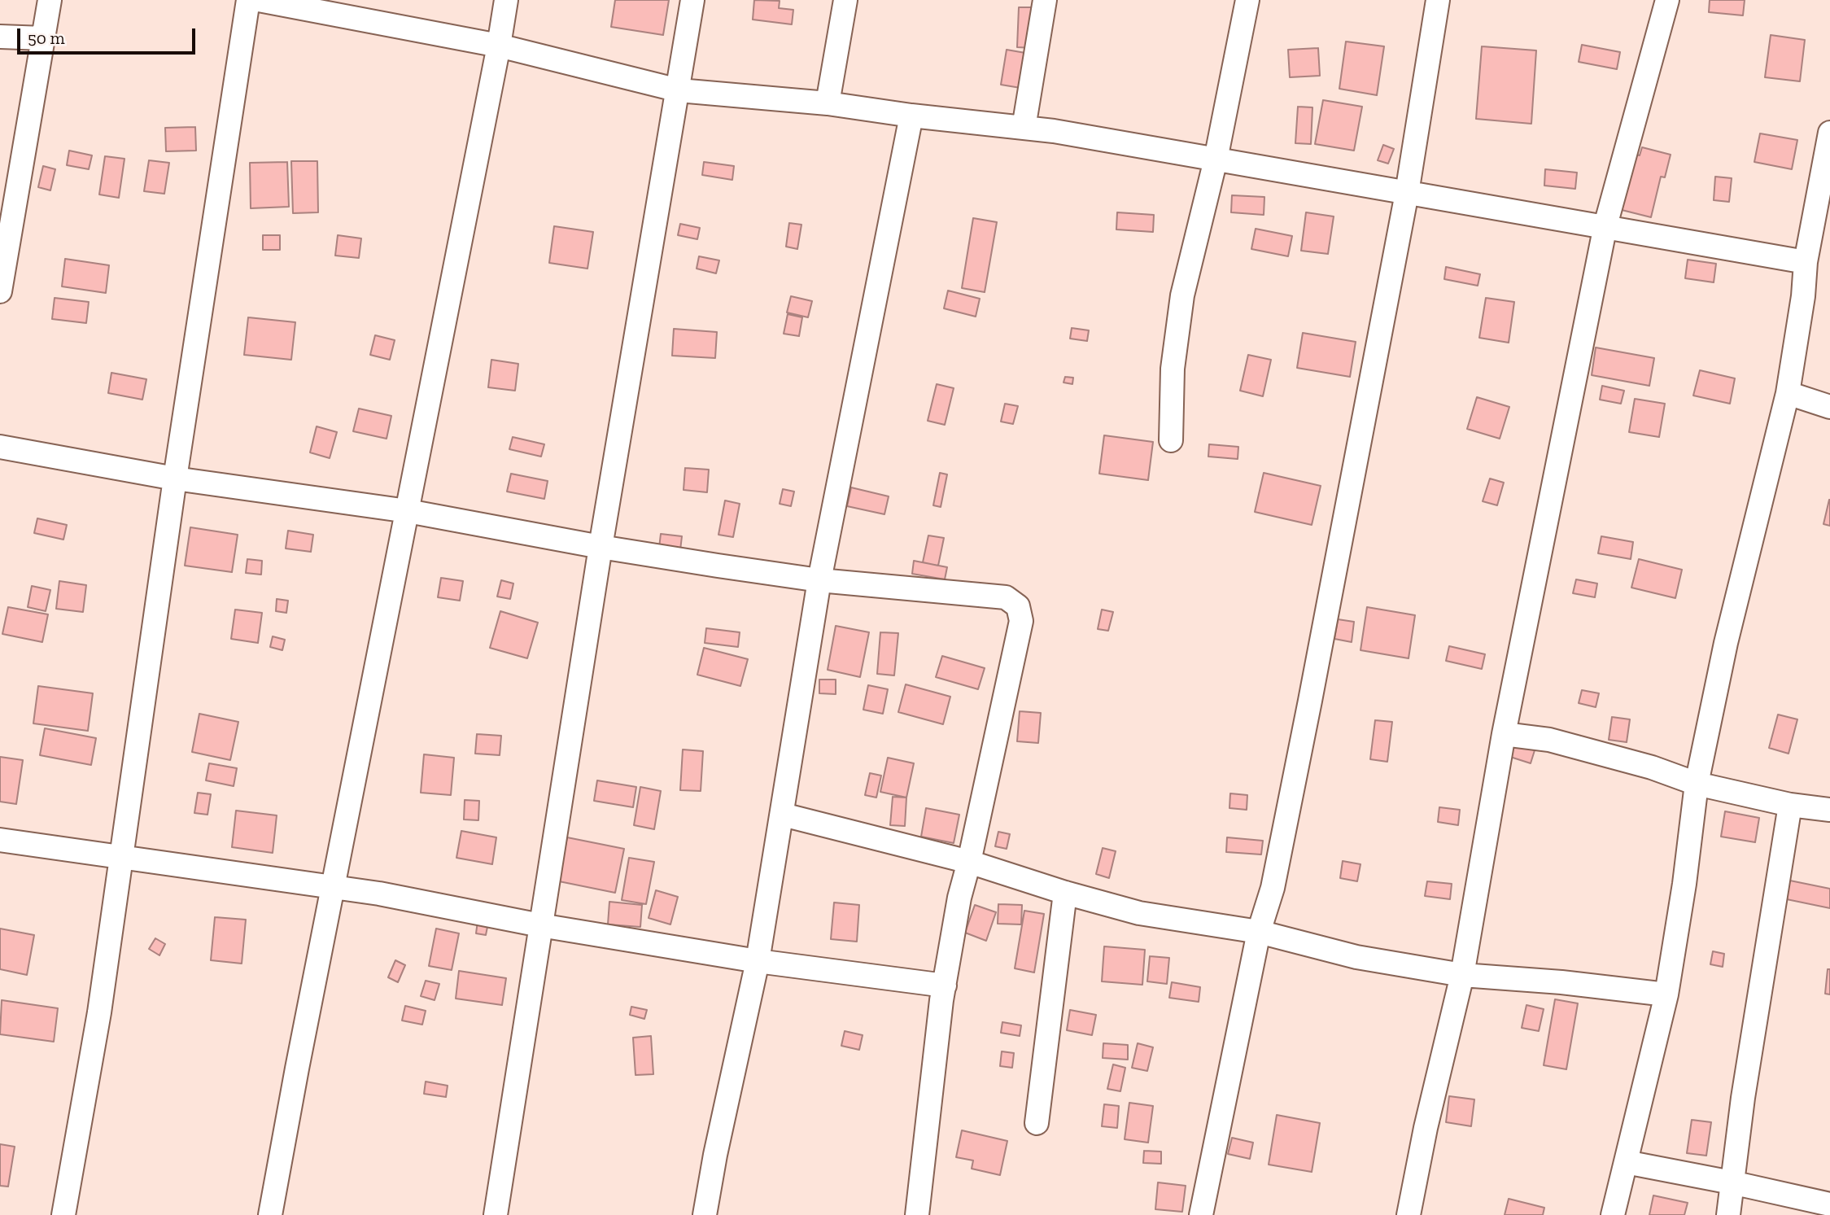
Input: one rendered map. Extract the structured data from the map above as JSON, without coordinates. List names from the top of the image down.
{
  "scale_bar": "50 m"
}
